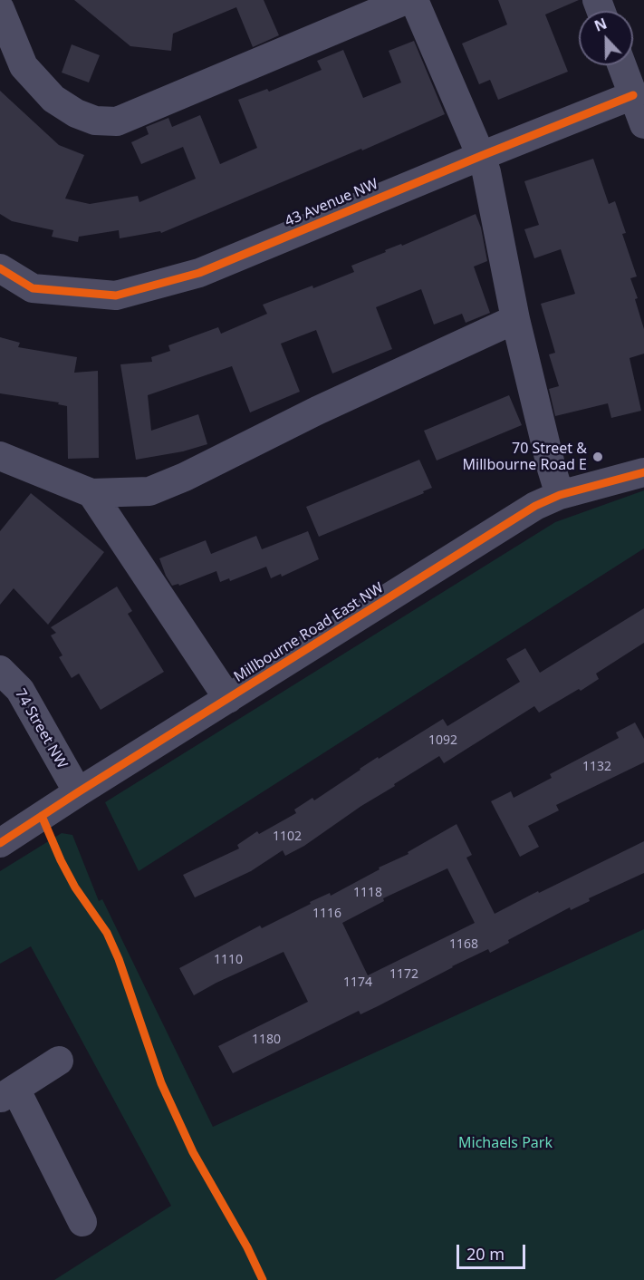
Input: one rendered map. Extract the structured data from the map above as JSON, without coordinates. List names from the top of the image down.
{
  "streets": {
    "street": ["43 Avenue NW", "Millbourne Road East NW", "74 Street NW"]
  },
  "crossings": [
    ["Millbourne Road East NW", "74 Street NW"]
  ],
  "parks": ["Michaels Park"],
  "places": ["70 Street & Millbourne Road E"],
  "house_numbers": [
    "1092",
    "1132",
    "1102",
    "1118",
    "1116",
    "1168",
    "1110",
    "1172",
    "1174",
    "1180"
  ],
  "scale_bar": "20 m",
  "north": "top"
}
